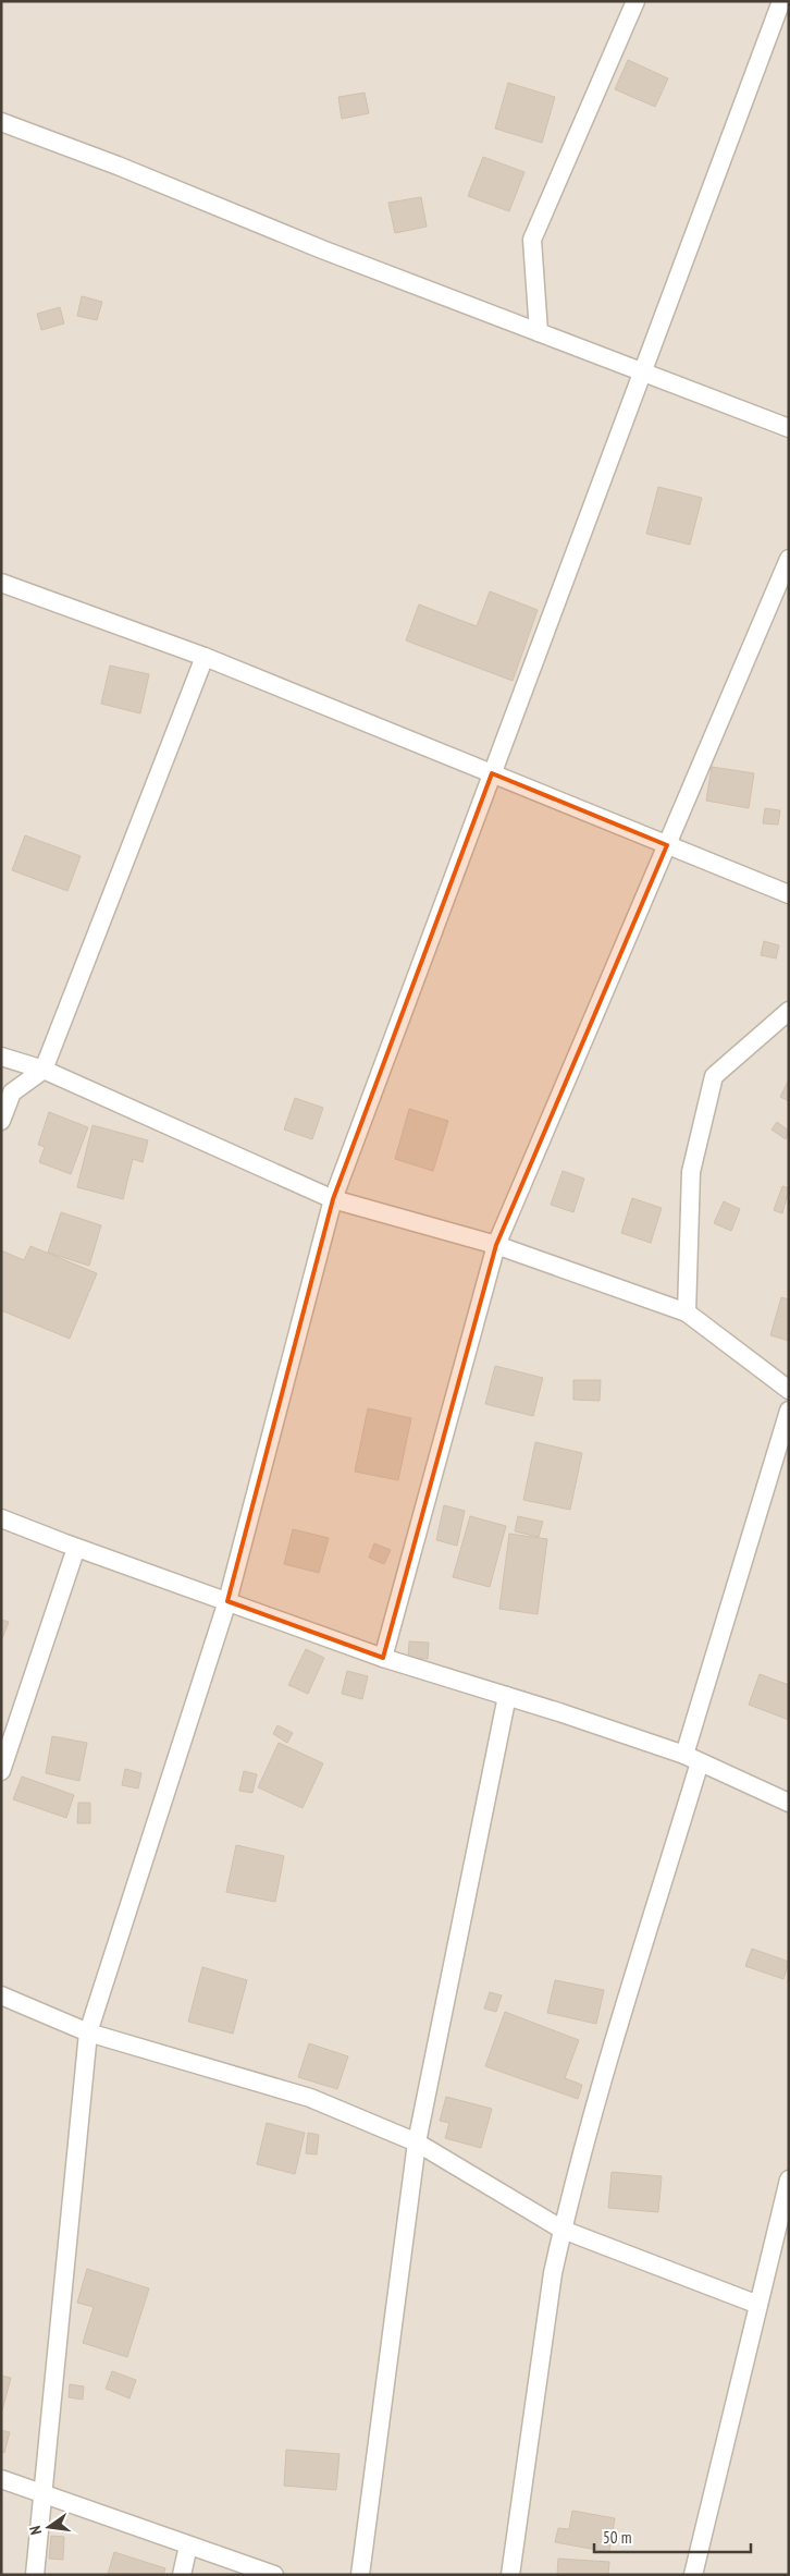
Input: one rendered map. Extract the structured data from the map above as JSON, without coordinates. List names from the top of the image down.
{
  "scale_bar": "50 m",
  "north": "left"
}
